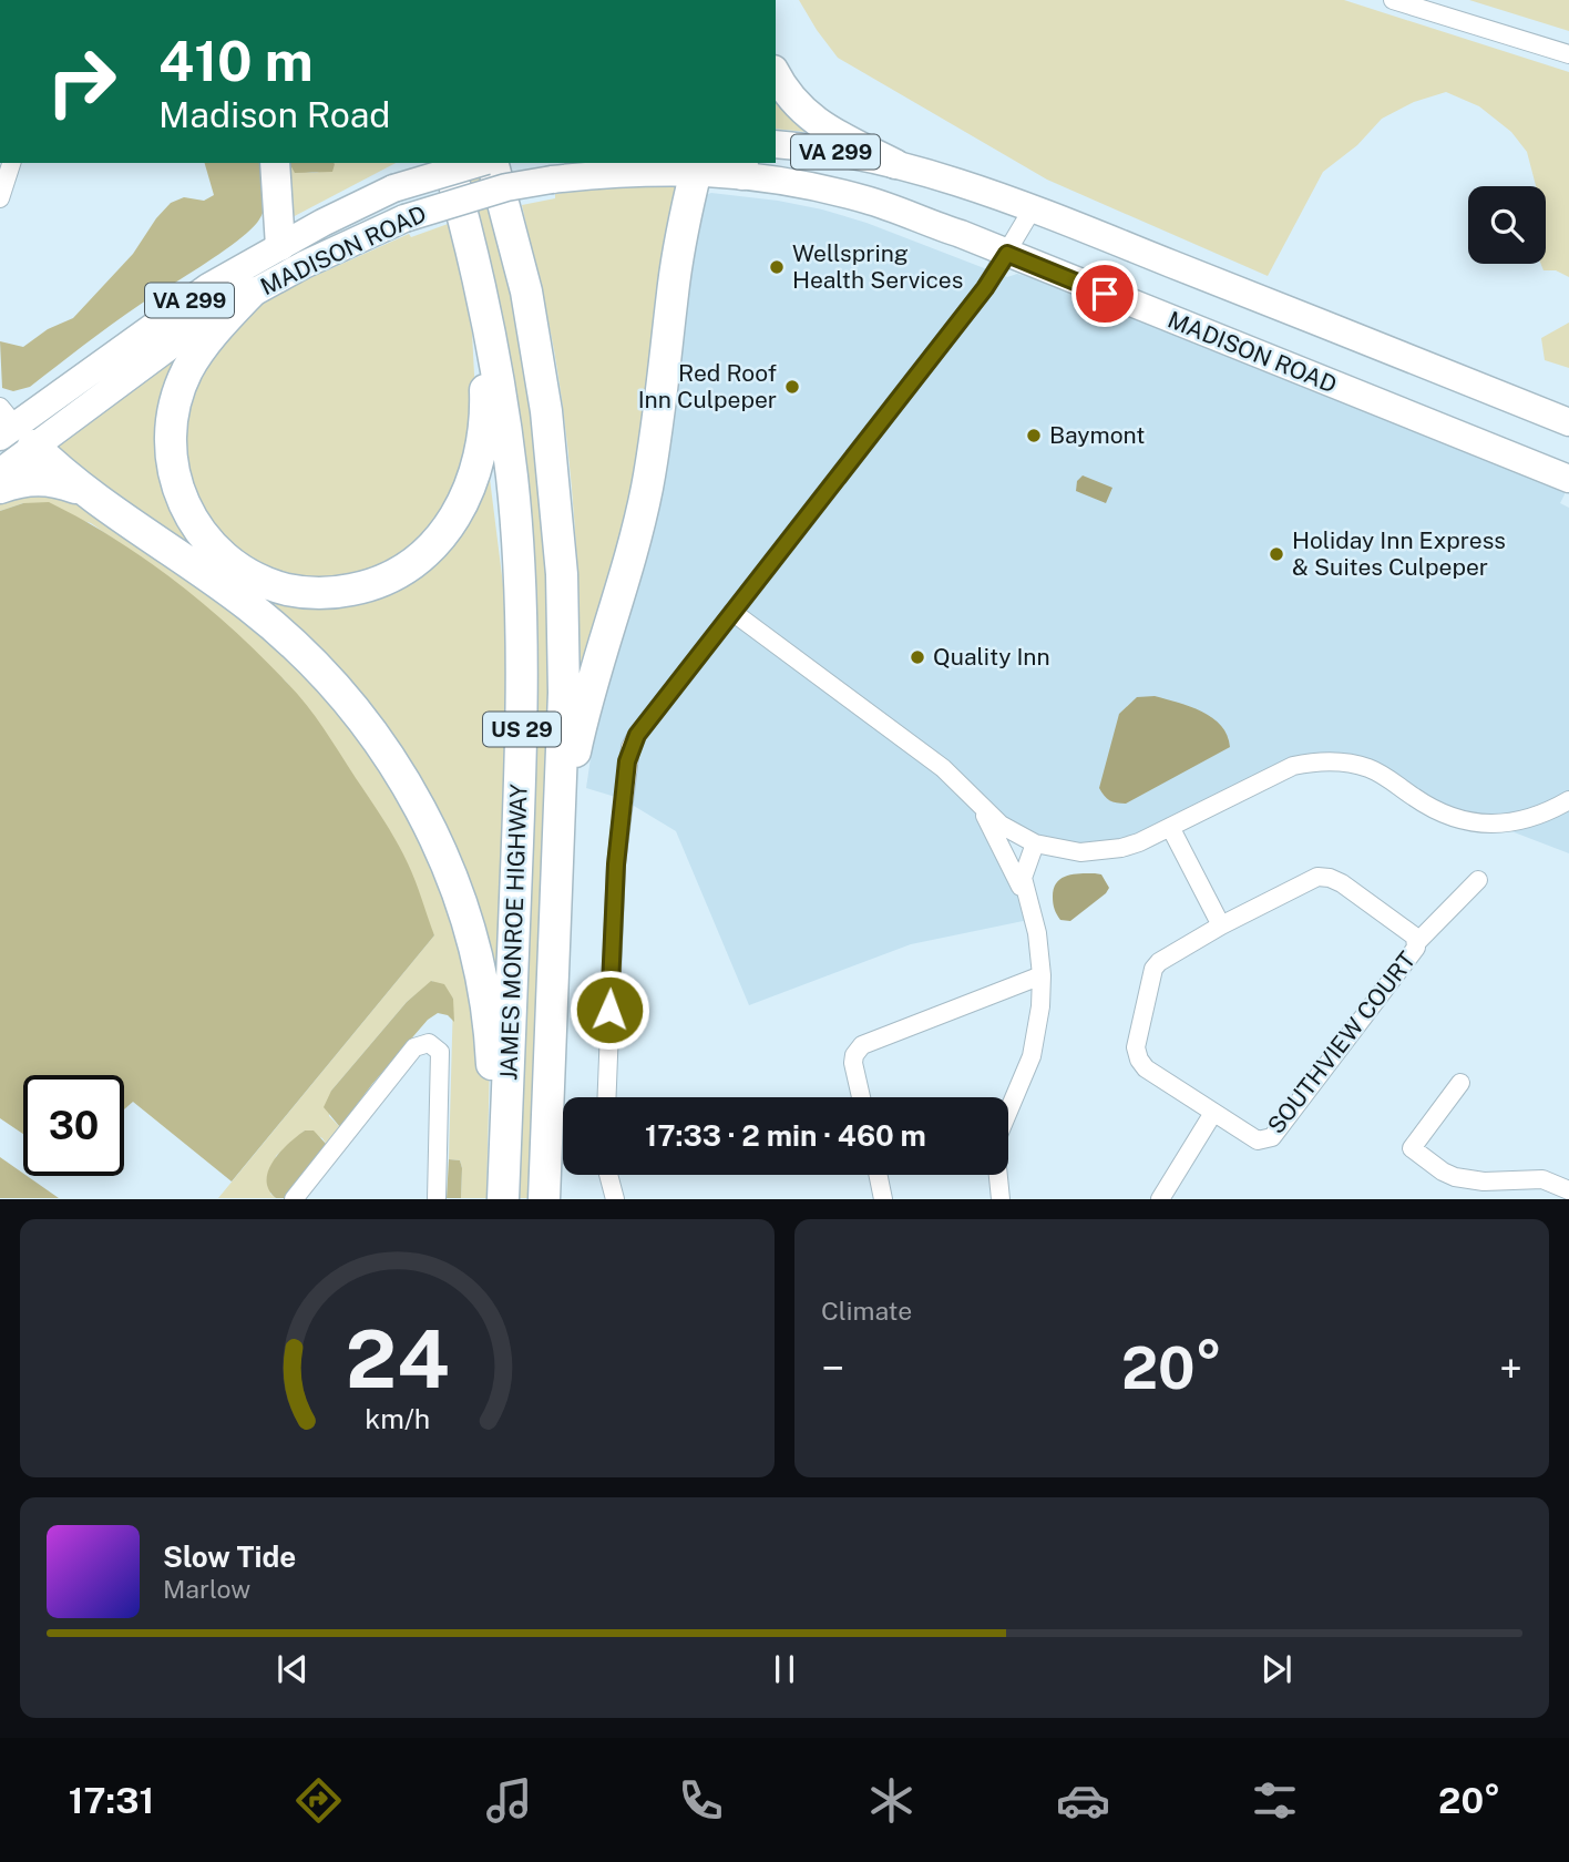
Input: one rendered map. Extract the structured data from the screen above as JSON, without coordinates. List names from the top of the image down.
{
  "streets": {
    "highway": ["US 29", "JAMES MONROE HIGHWAY"],
    "main road": ["VA 299", "MADISON ROAD"],
    "street": ["SOUTHVIEW COURT"]
  },
  "places": [
    "Wellspring Health Services",
    "Red Roof Inn Culpeper",
    "Baymont",
    "Holiday Inn Express & Suites Culpeper",
    "Quality Inn"
  ],
  "page": {
    "turn": ["410 m", "Madison Road"],
    "limit": "30",
    "trip": "17:33 · 2 min · 460 m",
    "tile": "Climate",
    "heat": ["−", "20°", "+"],
    "song": ["Slow Tide", "Marlow"],
    "tabs": ["17:31", "20°"],
    "gauge": ["24", "km/h"]
  }
}
